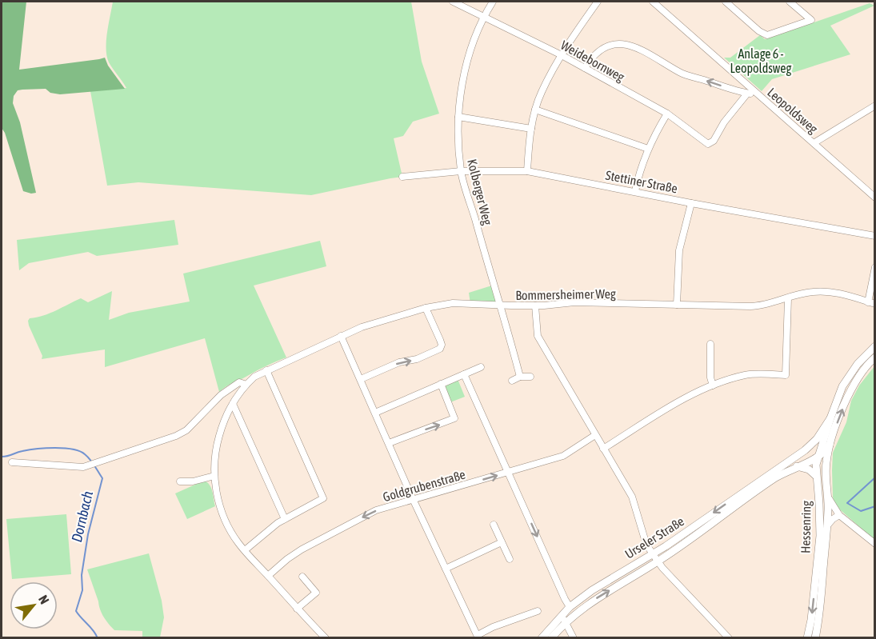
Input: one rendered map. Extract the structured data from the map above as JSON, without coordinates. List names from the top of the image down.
{
  "streets": {
    "street": [
      "Weidebornweg",
      "Leopoldsweg",
      "Stettiner Straße",
      "Kolberger Weg",
      "Bommersheimer Weg",
      "Goldgrubenstraße",
      "Hessenring",
      "Urseler Straße"
    ]
  },
  "crossings": [
    ["Weidebornweg", "Kolberger Weg"],
    ["Stettiner Straße", "Kolberger Weg"],
    ["Kolberger Weg", "Bommersheimer Weg"],
    ["Hessenring", "Urseler Straße"]
  ],
  "water": ["Dornbach"],
  "parks": ["Anlage 6 - Leopoldsweg"],
  "north": "top right"
}
